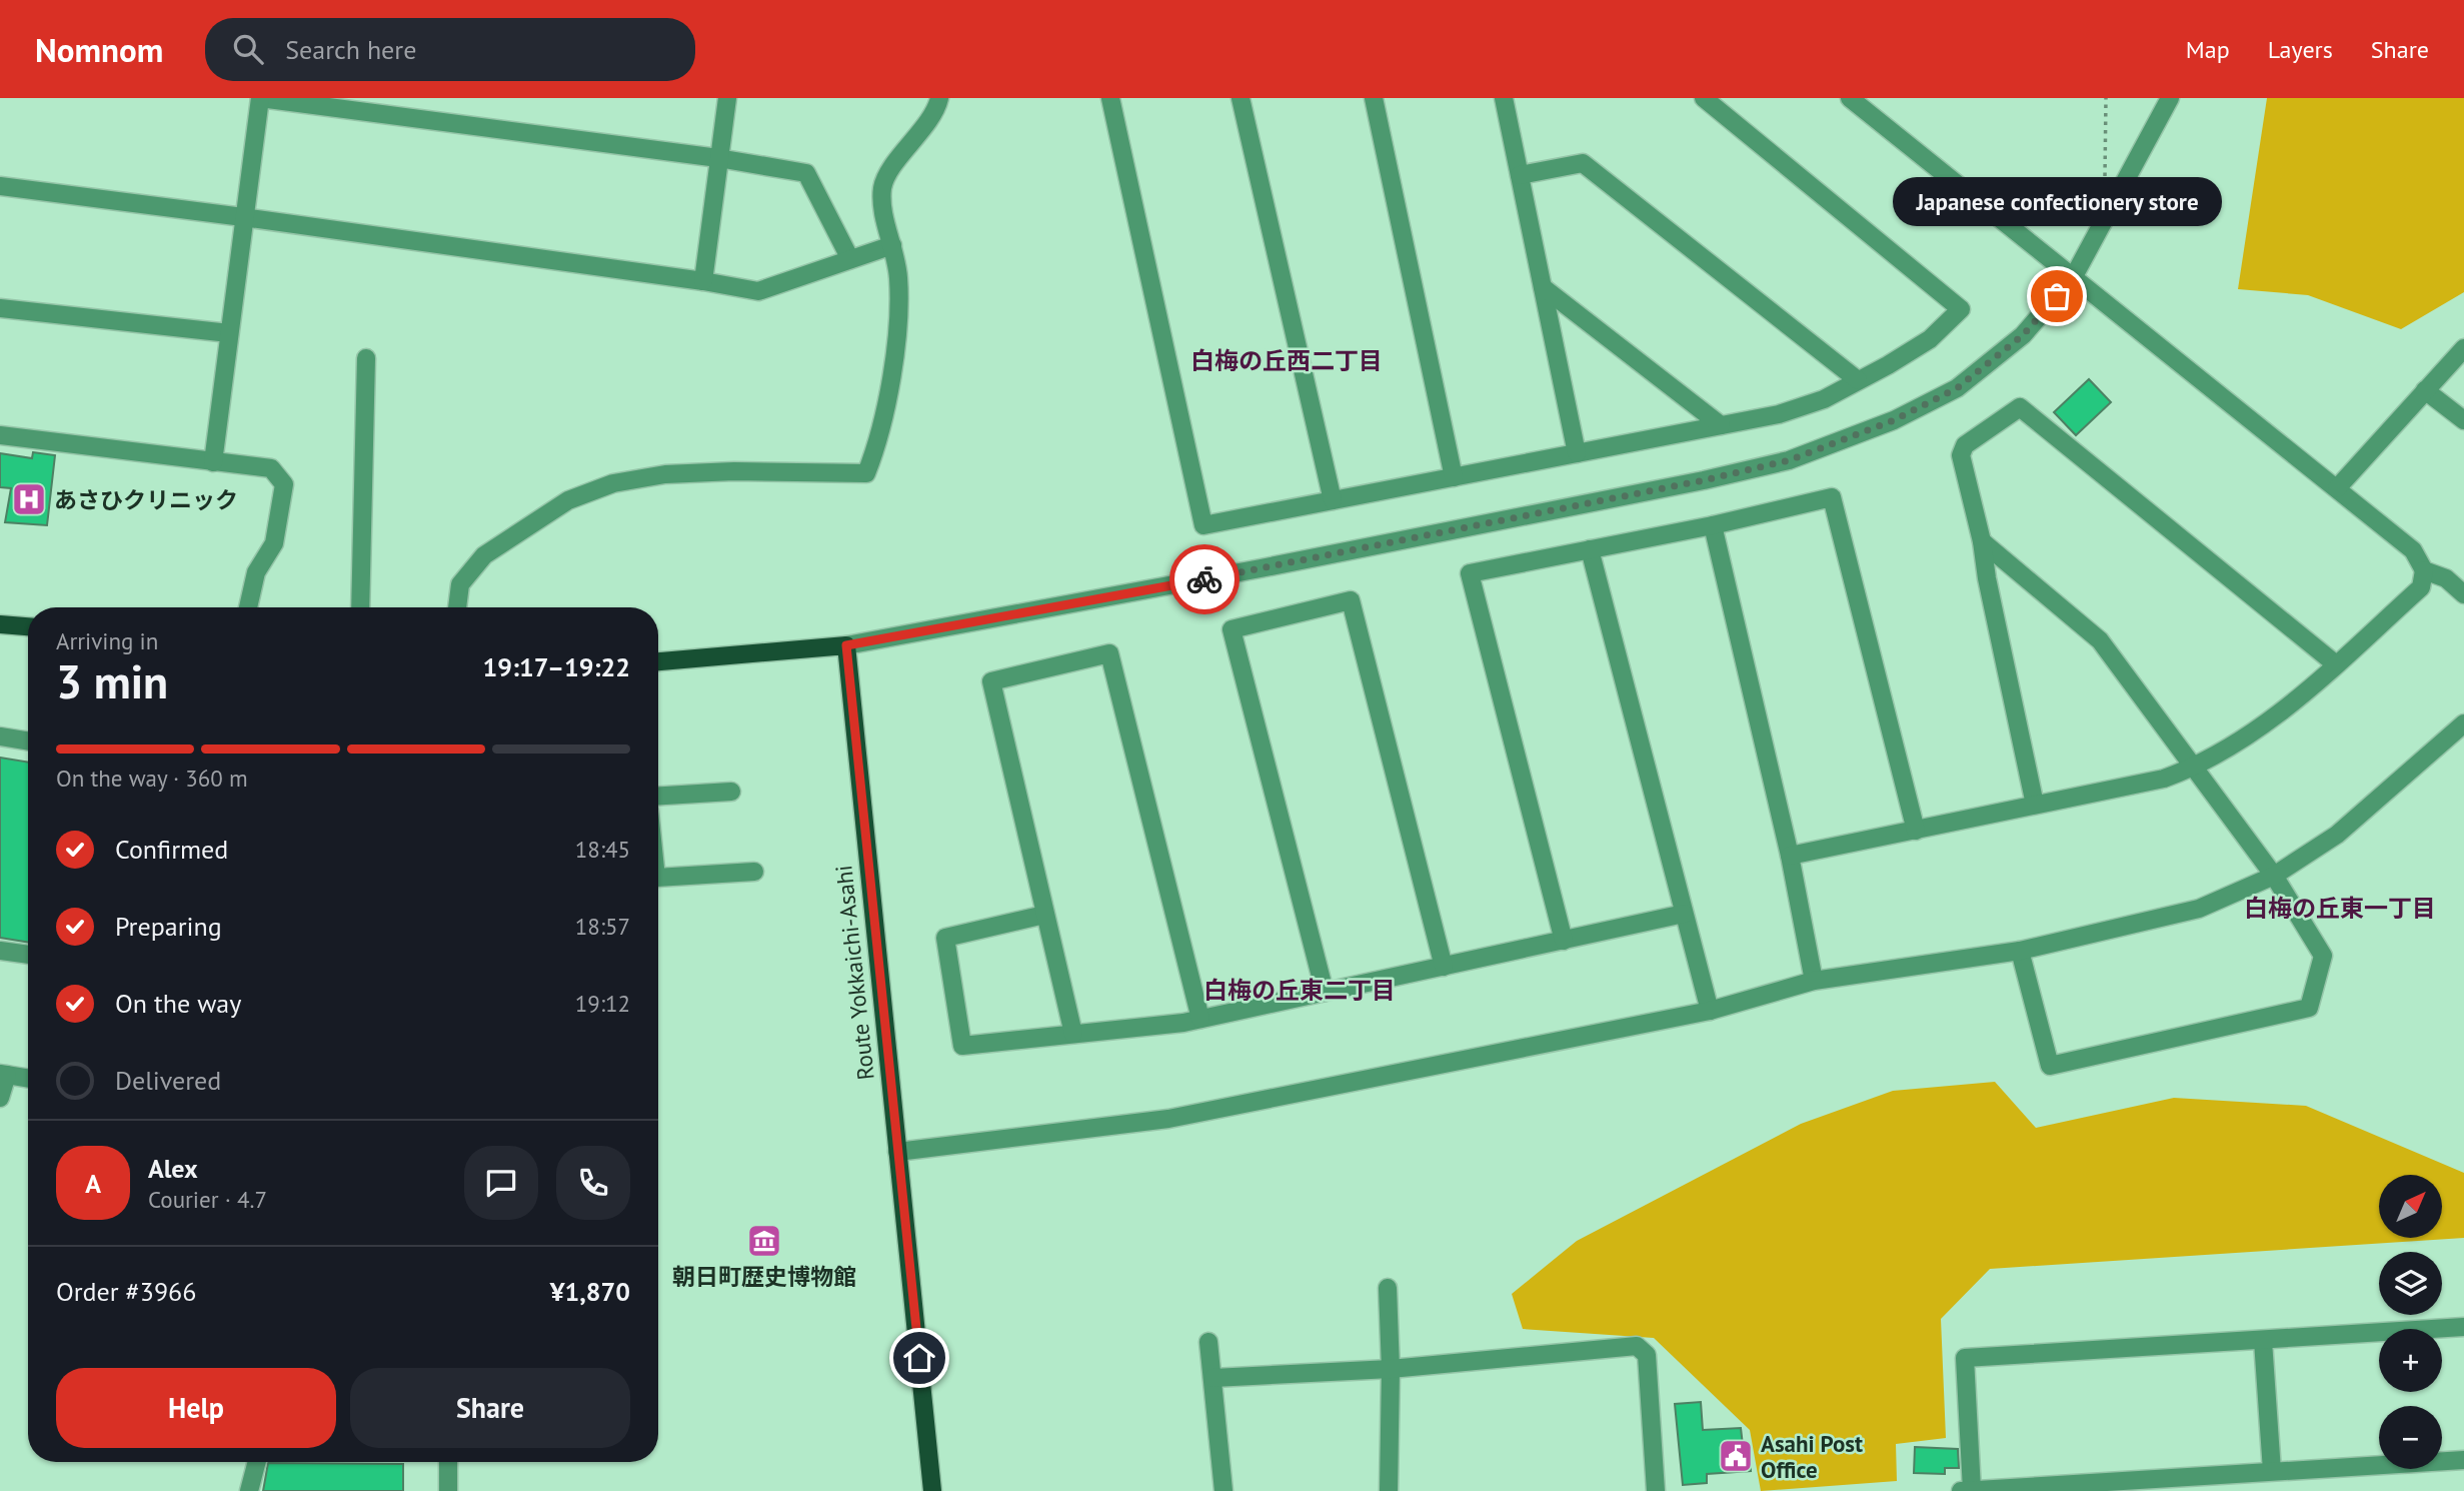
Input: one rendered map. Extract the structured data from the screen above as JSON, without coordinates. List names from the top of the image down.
{
  "streets": {
    "main road": ["Route Yokkaichi-Asahi"]
  },
  "districts": ["白梅の丘西二丁目", "白梅の丘東一丁目", "白梅の丘東二丁目"],
  "places": {
    "other": ["Japanese confectionery store"],
    "hospital": ["あさひクリニック"],
    "museum": ["朝日町歴史博物館"],
    "public building": ["Asahi Post Office"]
  },
  "north": "top right",
  "page": {
    "header": "Nomnom",
    "search": "Search here",
    "nav": ["Map", "Layers", "Share"],
    "bubble": "Japanese confectionery store",
    "heading": ["3 min", "Arriving in", "19:17–19:22"],
    "panel": [
      "Alex",
      "Courier · 4.7",
      "Order #3966",
      "¥1,870"
    ],
    "bar": "On the way · 360 m",
    "list": [
      ["Confirmed", "18:45"],
      ["Preparing", "18:57"],
      ["On the way", "19:12"],
      "Delivered"
    ],
    "round": "A",
    "map_buttons": ["+", "−"],
    "buttons": ["Help", "Share"]
  }
}
